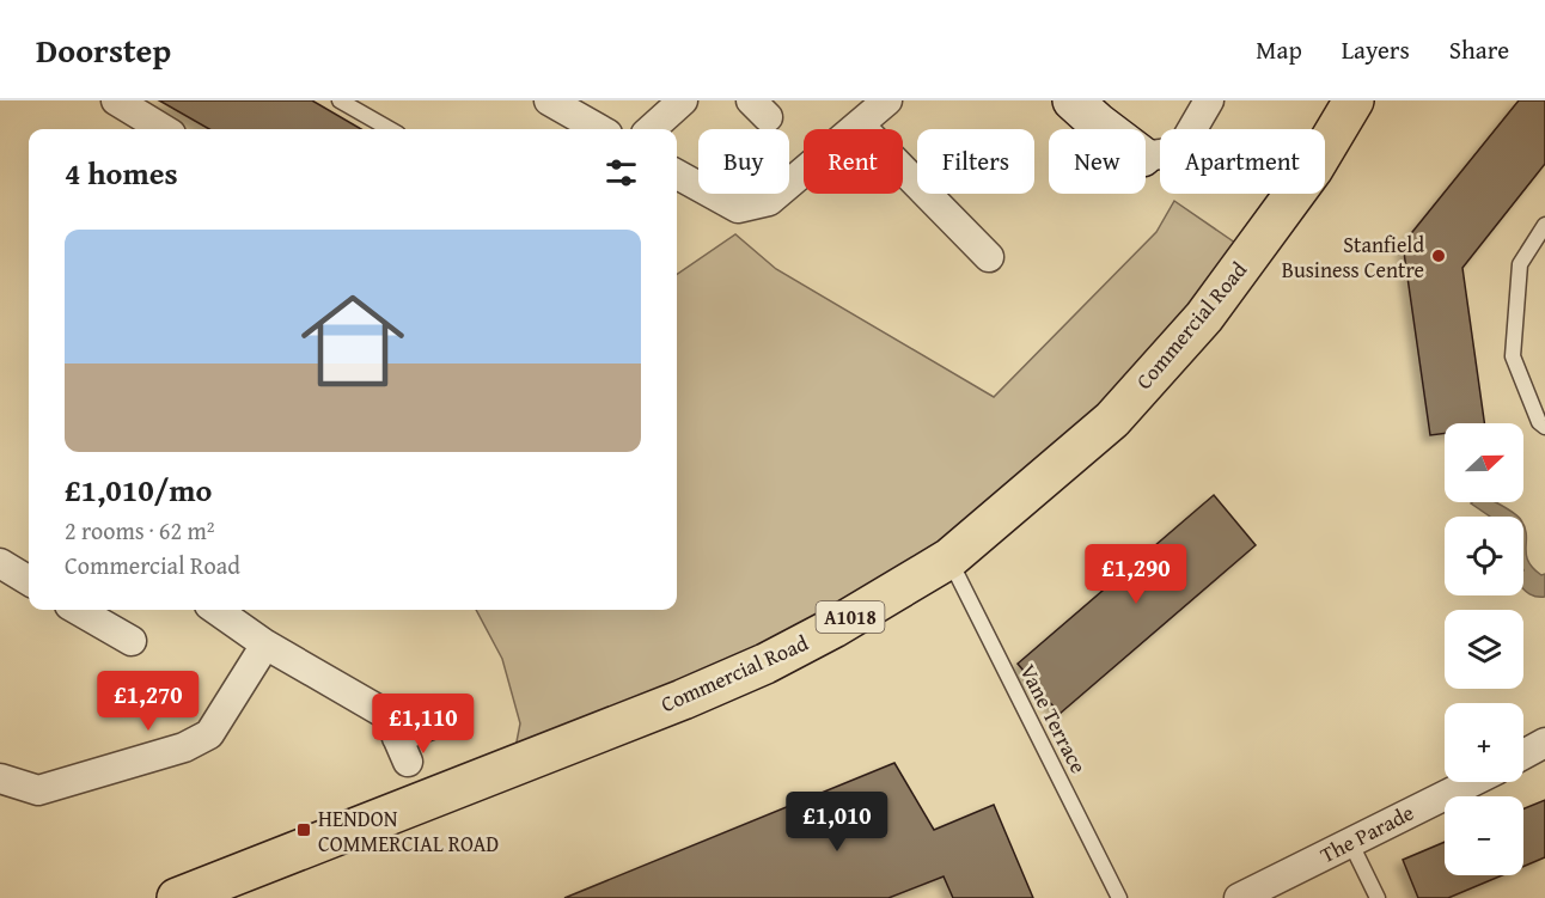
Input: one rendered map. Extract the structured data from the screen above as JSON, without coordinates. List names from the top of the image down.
{
  "streets": {
    "highway": ["Commercial Road", "A1018"],
    "street": ["The Parade"],
    "lane": ["Vane Terrace"]
  },
  "crossings": [
    ["Commercial Road", "Vane Terrace"]
  ],
  "places": {
    "other": ["Stanfield Business Centre"],
    "transit": ["HENDON COMMERCIAL ROAD"]
  },
  "north": "right",
  "page": {
    "header": "Doorstep",
    "nav": ["Map", "Layers", "Share"],
    "chip": [
      "Buy",
      "Rent",
      "Filters",
      "New",
      "Apartment"
    ],
    "heading": "4 homes",
    "list": [
      {
        "name": "£1,010/mo",
        "note": "2 rooms · 62 m² · Commercial Road"
      }
    ],
    "map_buttons": ["+", "−"],
    "price": [
      "£1,290",
      "£1,270",
      "£1,110",
      "£1,010"
    ]
  }
}
